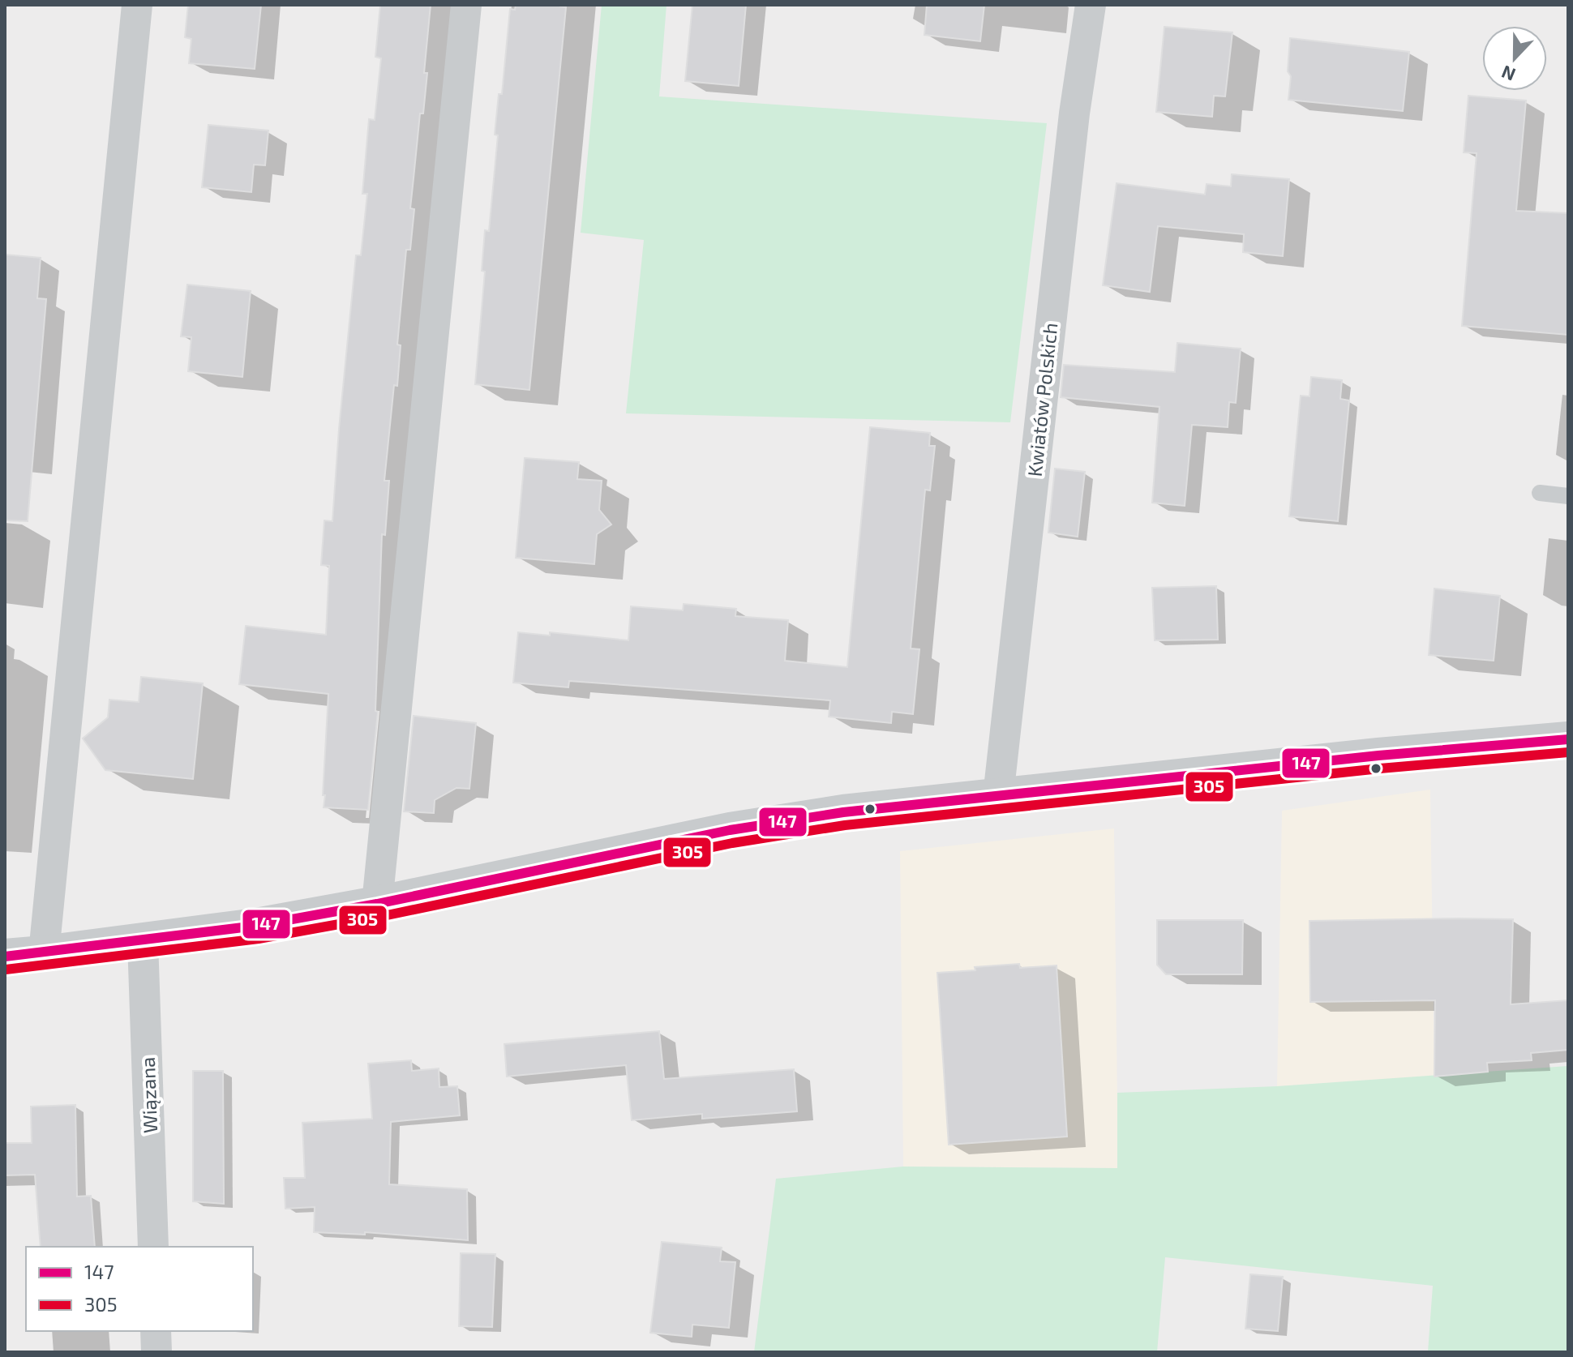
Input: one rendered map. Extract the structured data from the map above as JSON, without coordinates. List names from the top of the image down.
{
  "streets": {
    "street": ["Kwiatów Polskich", "Wiązana"]
  },
  "lines": ["transit line 147", "transit line 305"],
  "legend": ["147", "305"],
  "north": "bottom"
}
